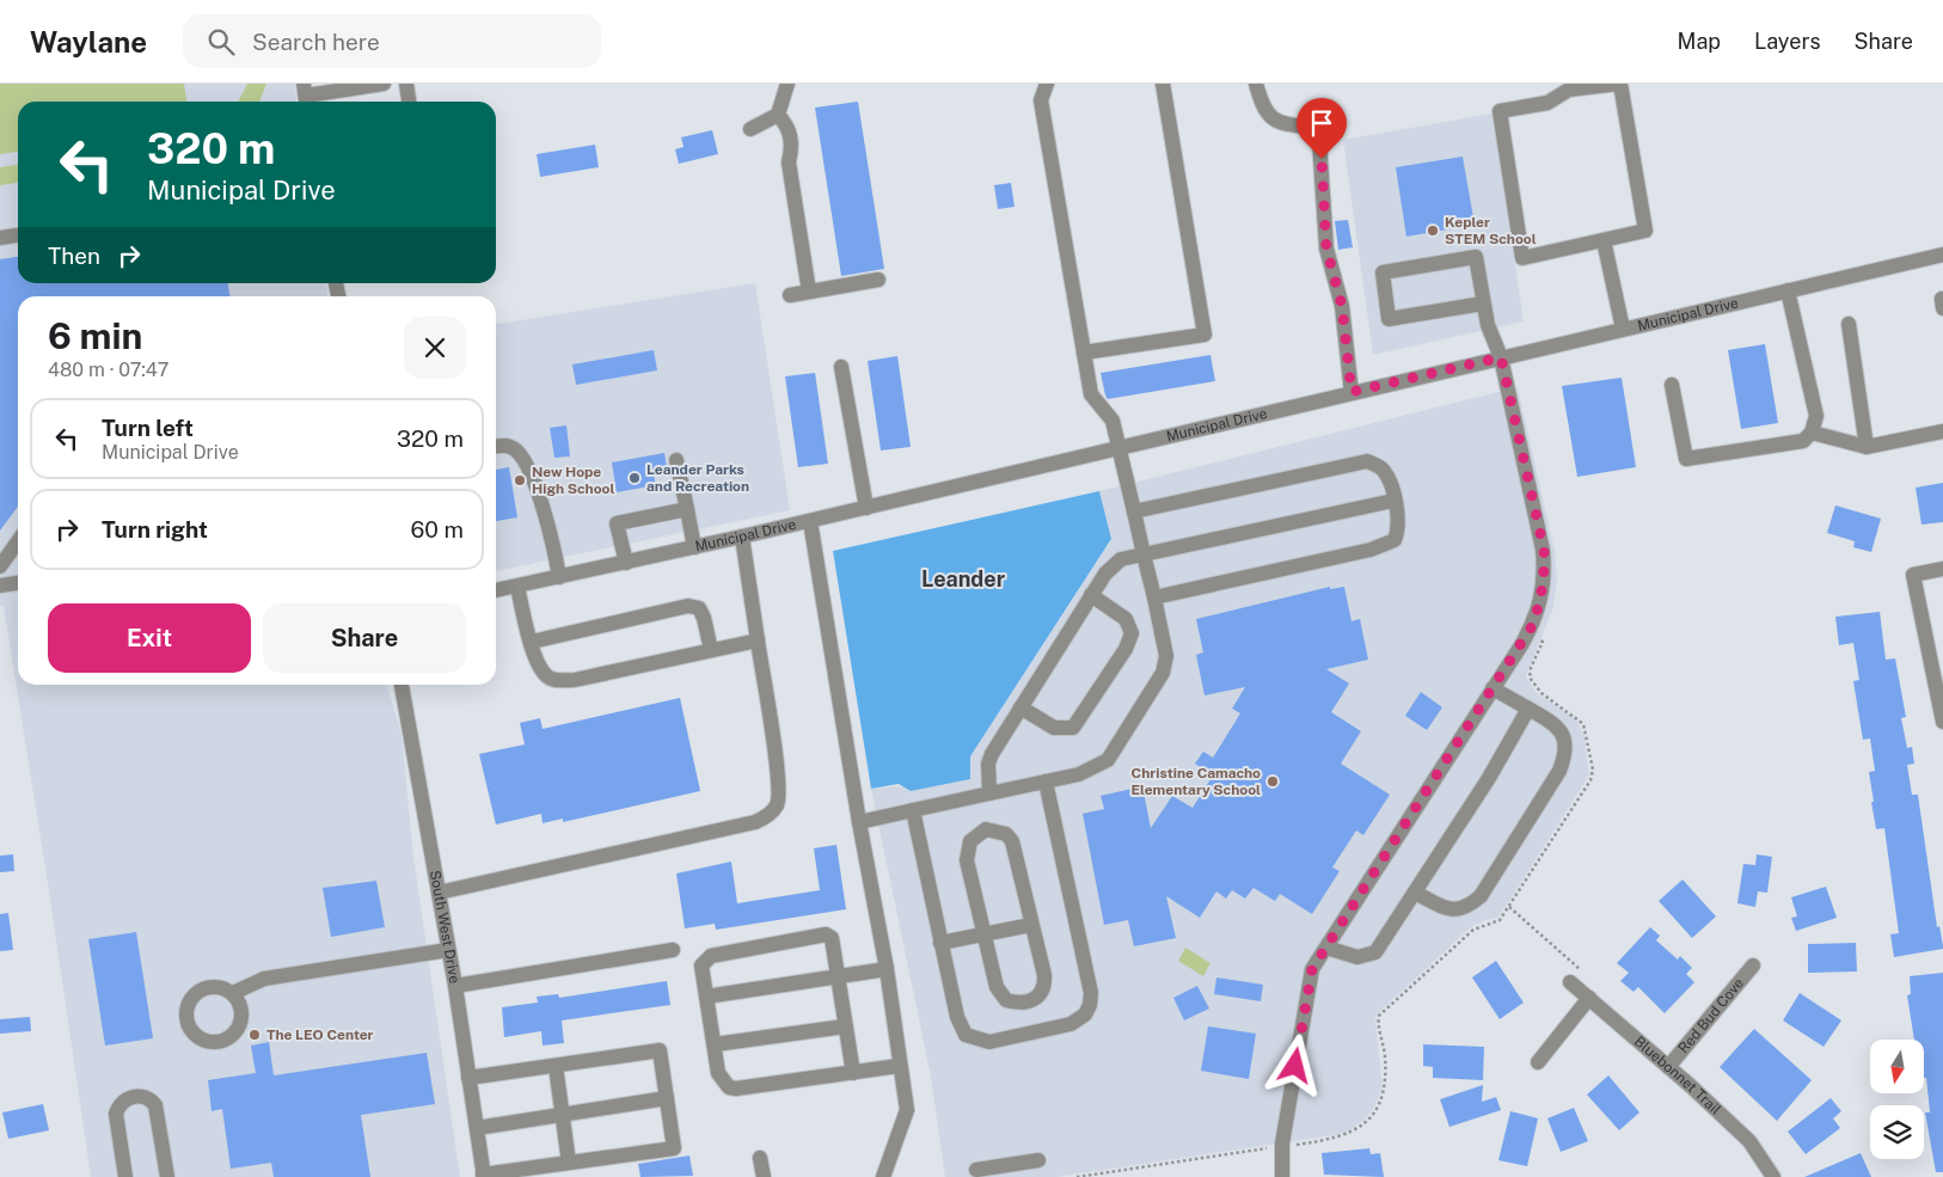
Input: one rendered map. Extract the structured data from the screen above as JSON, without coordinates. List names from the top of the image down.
{
  "streets": {
    "street": [
      "Municipal Drive",
      "South West Drive",
      "Red Bud Cove",
      "Bluebonnet Trail"
    ]
  },
  "crossings": [
    ["Red Bud Cove", "Bluebonnet Trail"]
  ],
  "districts": ["Leander"],
  "places": [
    "Kepler STEM School",
    "Leander Parks and Recreation",
    "New Hope High School",
    "Christine Camacho Elementary School",
    "The LEO Center"
  ],
  "north": "bottom",
  "page": {
    "header": "Waylane",
    "search": "Search here",
    "nav": ["Map", "Layers", "Share"],
    "turn": ["320 m", "Municipal Drive"],
    "then": "Then",
    "heading": ["6 min", "480 m · 07:47"],
    "list": [
      {
        "name": "Turn left",
        "note": "Municipal Drive",
        "value": "320 m"
      },
      {
        "name": "Turn right",
        "value": "60 m"
      }
    ],
    "buttons": ["Exit", "Share"]
  }
}
